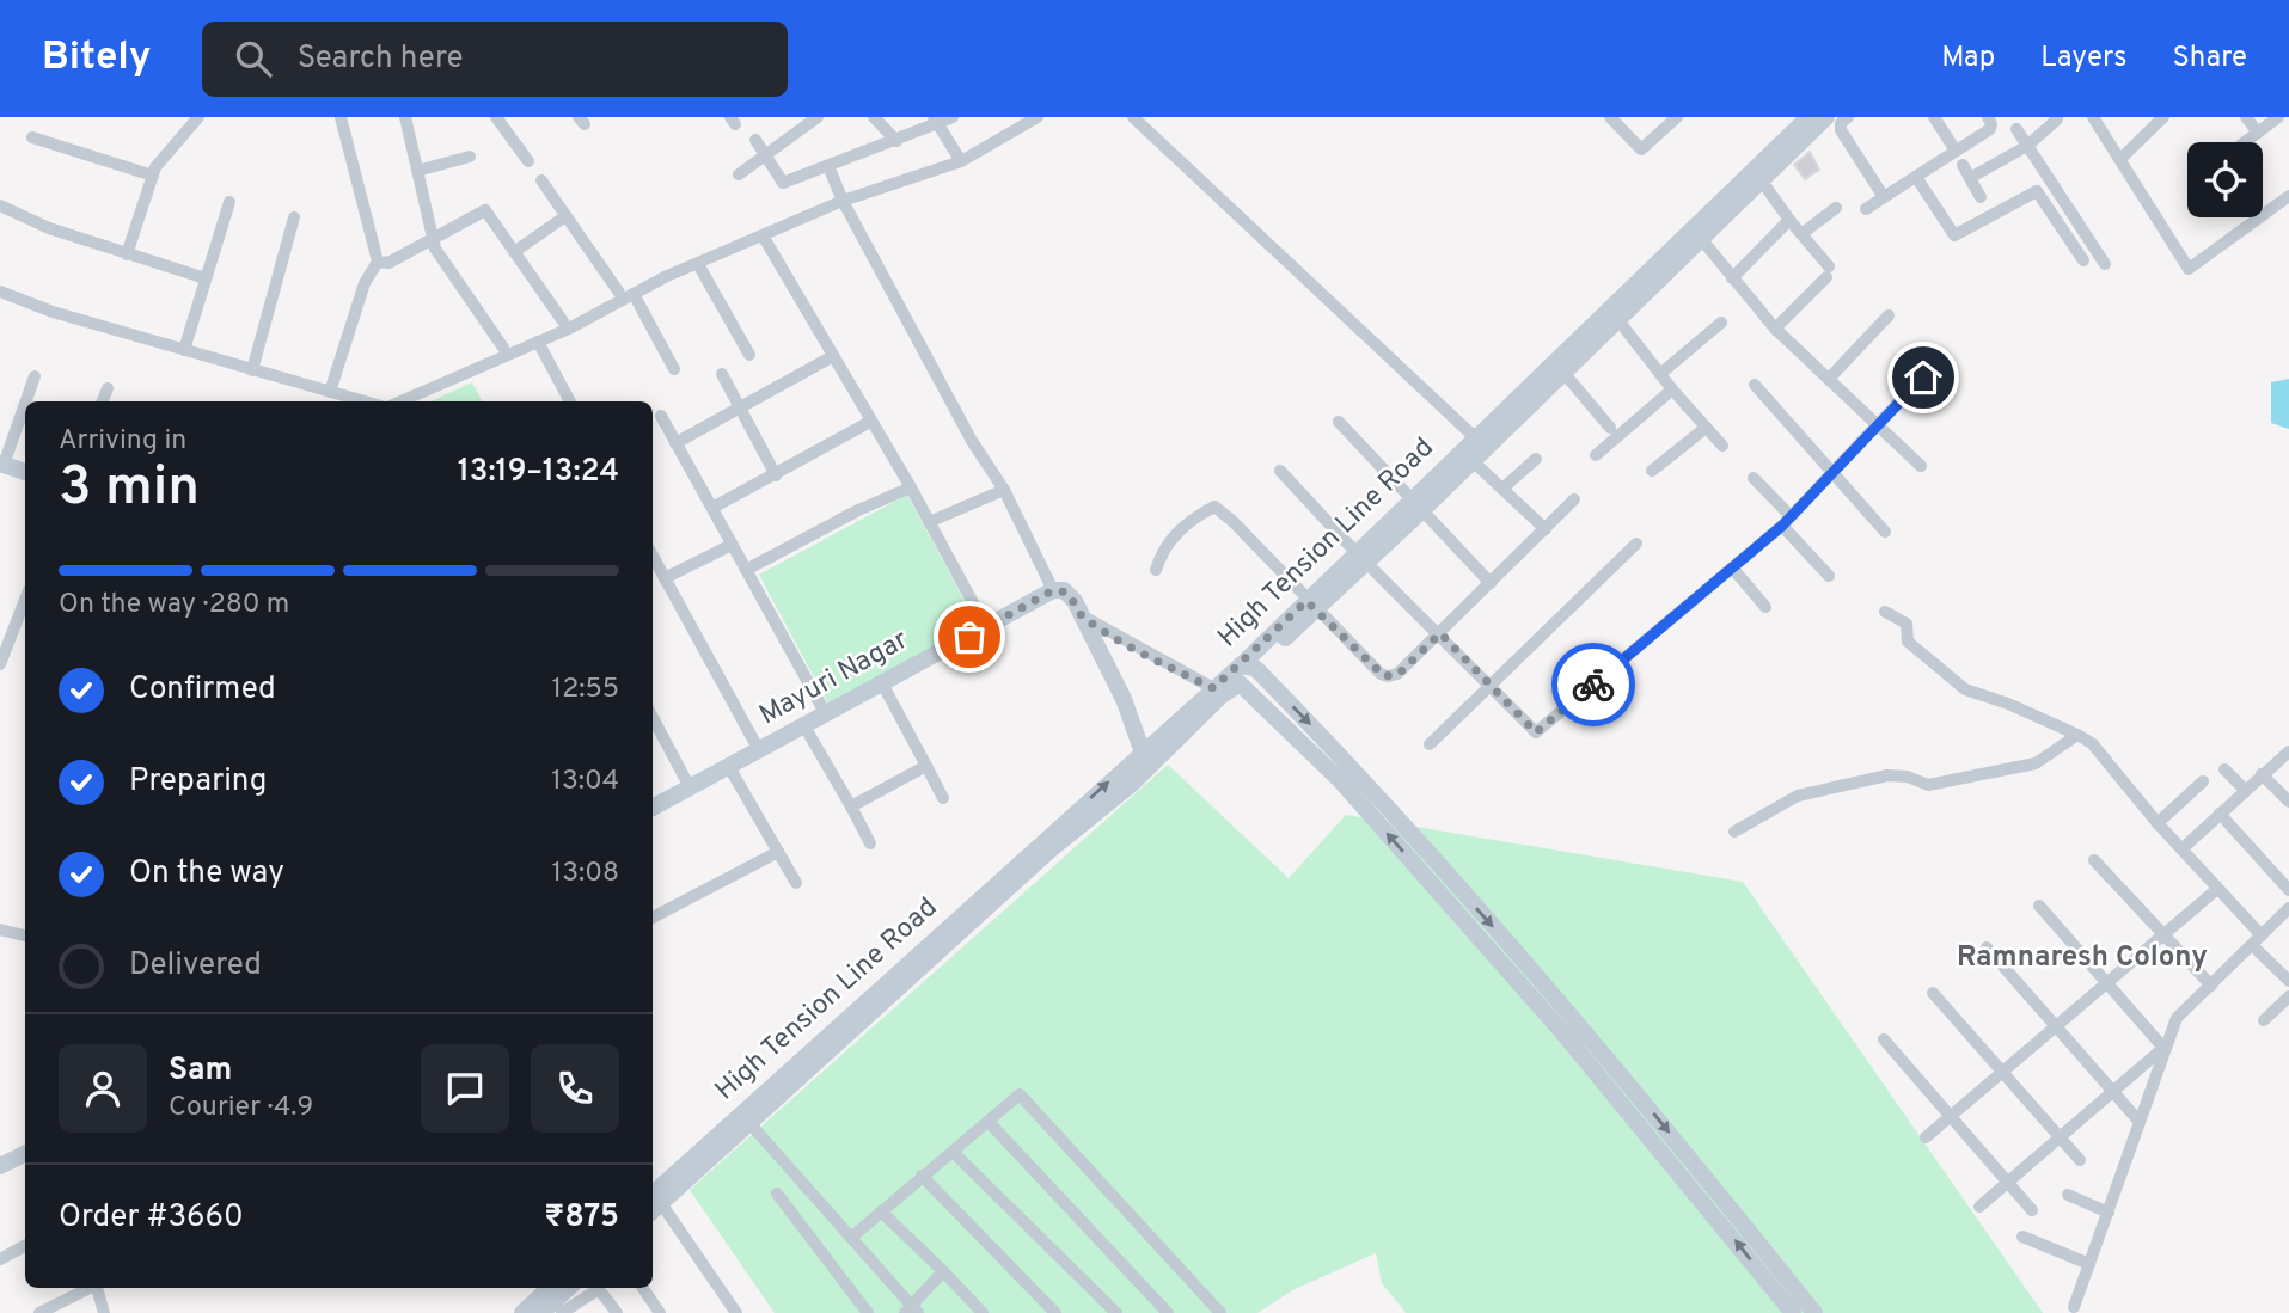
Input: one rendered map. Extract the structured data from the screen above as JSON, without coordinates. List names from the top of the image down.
{
  "streets": {
    "main road": ["High Tension Line Road", "Mayuri Nagar"]
  },
  "districts": ["Ramnaresh Colony"],
  "page": {
    "header": "Bitely",
    "search": "Search here",
    "nav": ["Map", "Layers", "Share"],
    "heading": ["3 min", "Arriving in", "13:19–13:24"],
    "panel": [
      "Sam",
      "Courier · 4.9",
      "Order #3660",
      "₹875"
    ],
    "bar": "On the way · 280 m",
    "list": [
      ["Confirmed", "12:55"],
      ["Preparing", "13:04"],
      ["On the way", "13:08"],
      "Delivered"
    ]
  }
}
